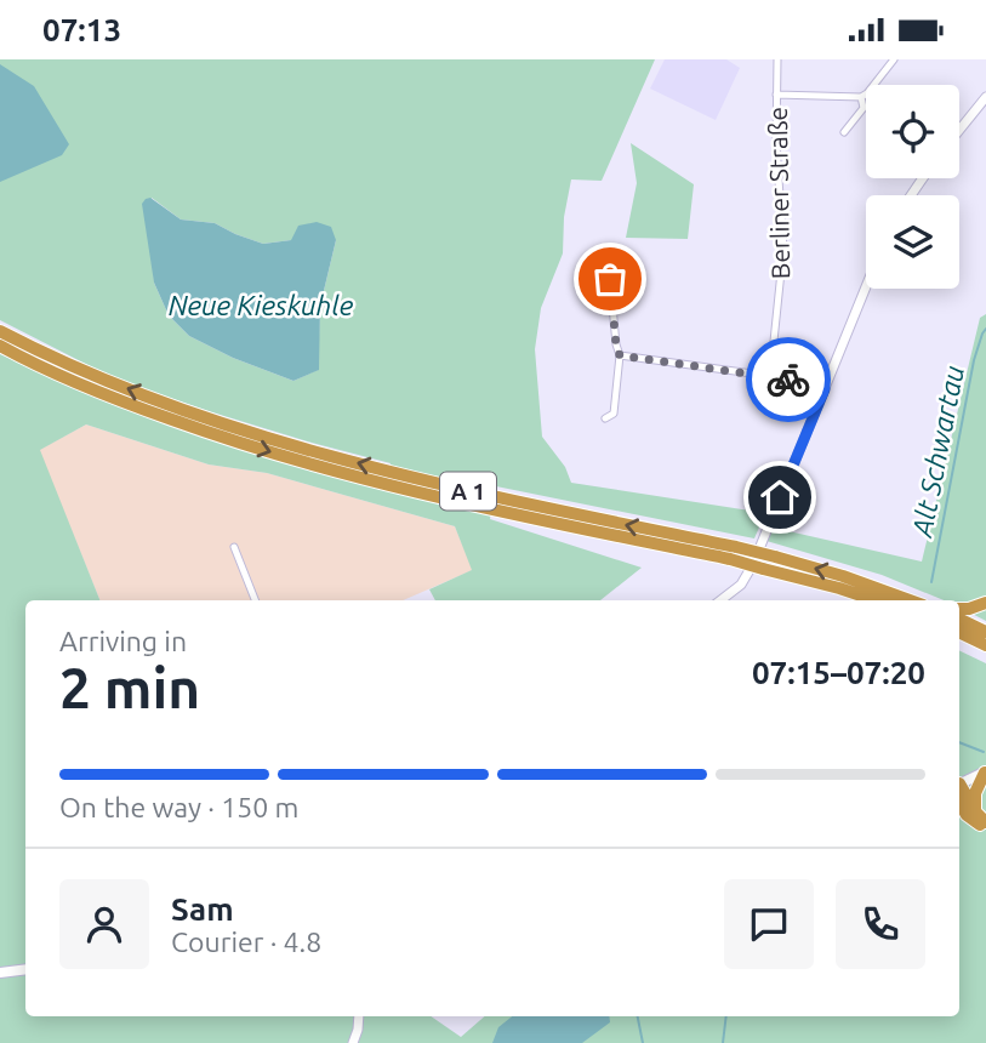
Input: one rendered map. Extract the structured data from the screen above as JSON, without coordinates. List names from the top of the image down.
{
  "streets": {
    "highway": ["A 1"],
    "street": ["Berliner Straße"]
  },
  "water": ["Neue Kieskuhle", "Alt Schwartau"],
  "page": {
    "status": "07:13",
    "heading": ["2 min", "Arriving in", "07:15–07:20"],
    "panel": ["Sam", "Courier · 4.8"],
    "bar": "On the way · 150 m"
  }
}
